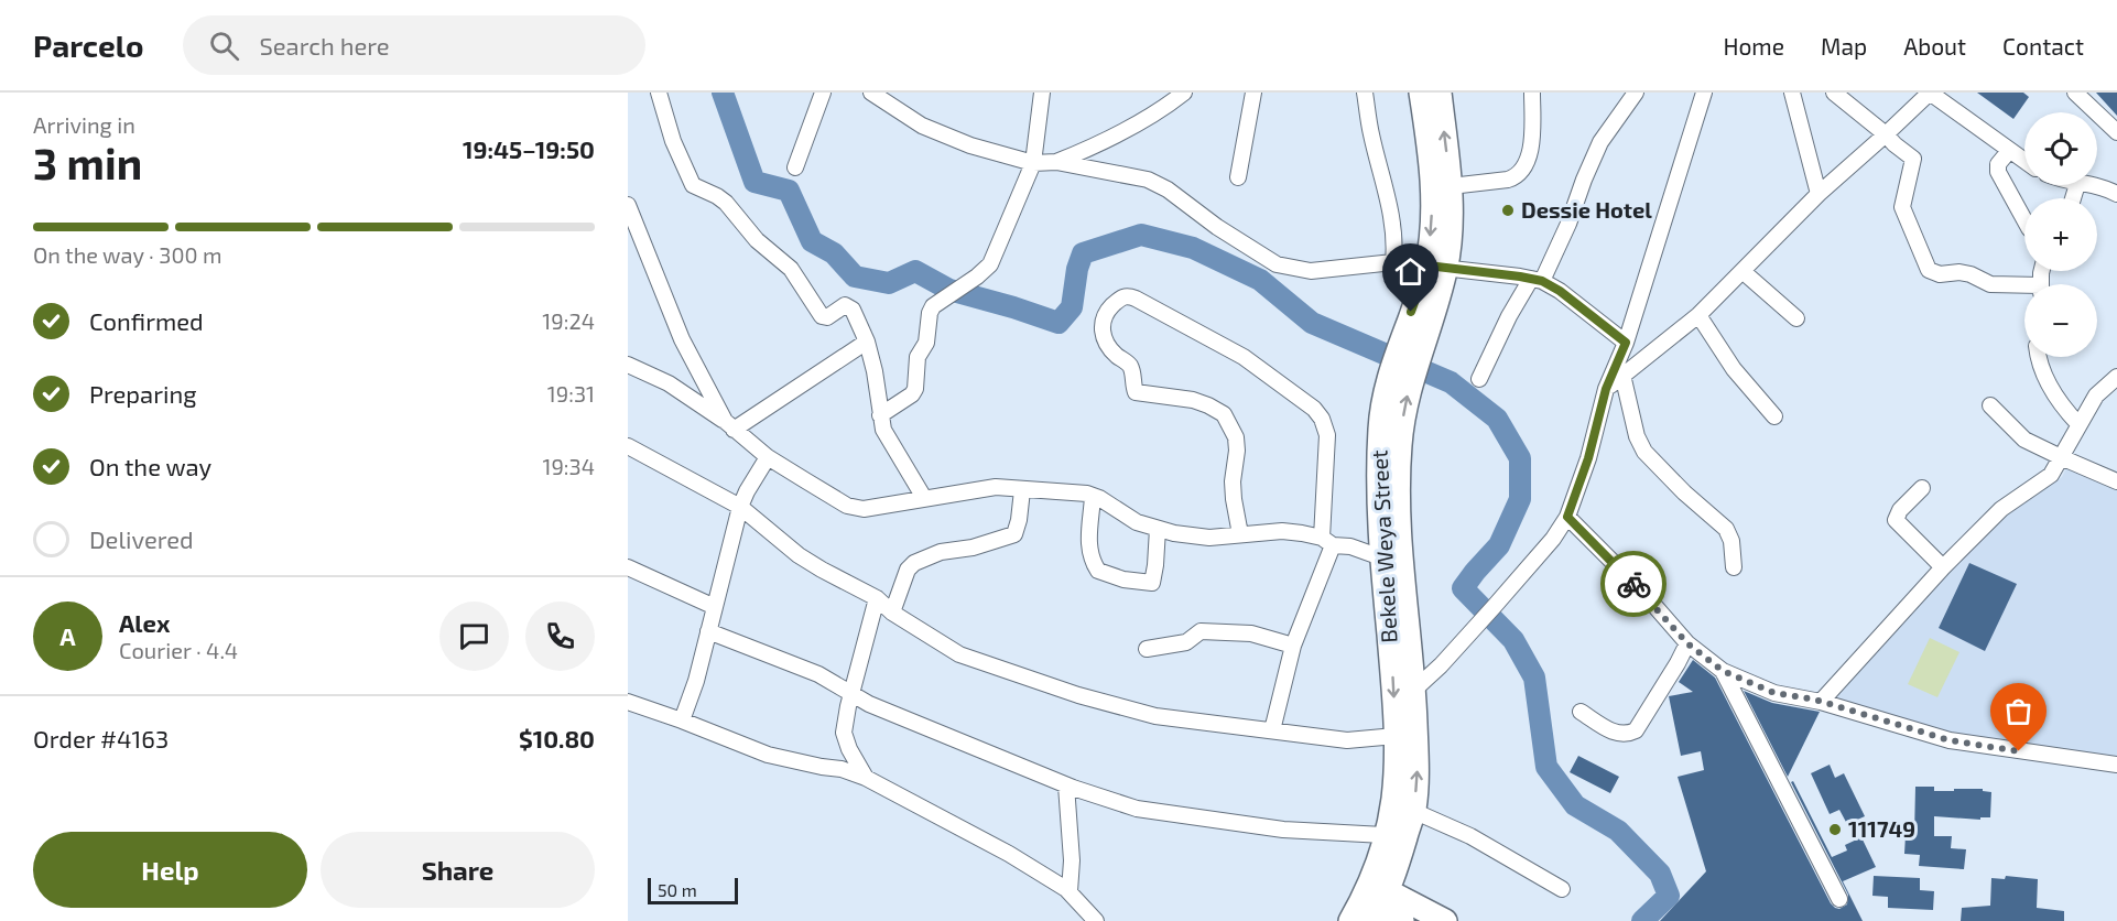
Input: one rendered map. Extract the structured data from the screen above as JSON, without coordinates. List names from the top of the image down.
{
  "streets": {
    "main road": ["Bekele Weya Street"]
  },
  "places": ["Dessie Hotel", "111749"],
  "scale_bar": "50 m",
  "page": {
    "header": "Parcelo",
    "search": "Search here",
    "nav": [
      "Home",
      "Map",
      "About",
      "Contact"
    ],
    "heading": ["3 min", "Arriving in", "19:45–19:50"],
    "panel": [
      "Alex",
      "Courier · 4.4",
      "Order #4163",
      "$10.80"
    ],
    "map_buttons": ["+", "−"],
    "bar": "On the way · 300 m",
    "list": [
      ["Confirmed", "19:24"],
      ["Preparing", "19:31"],
      ["On the way", "19:34"],
      "Delivered"
    ],
    "round": "A",
    "buttons": ["Help", "Share"],
    "scale": "50 m"
  }
}
